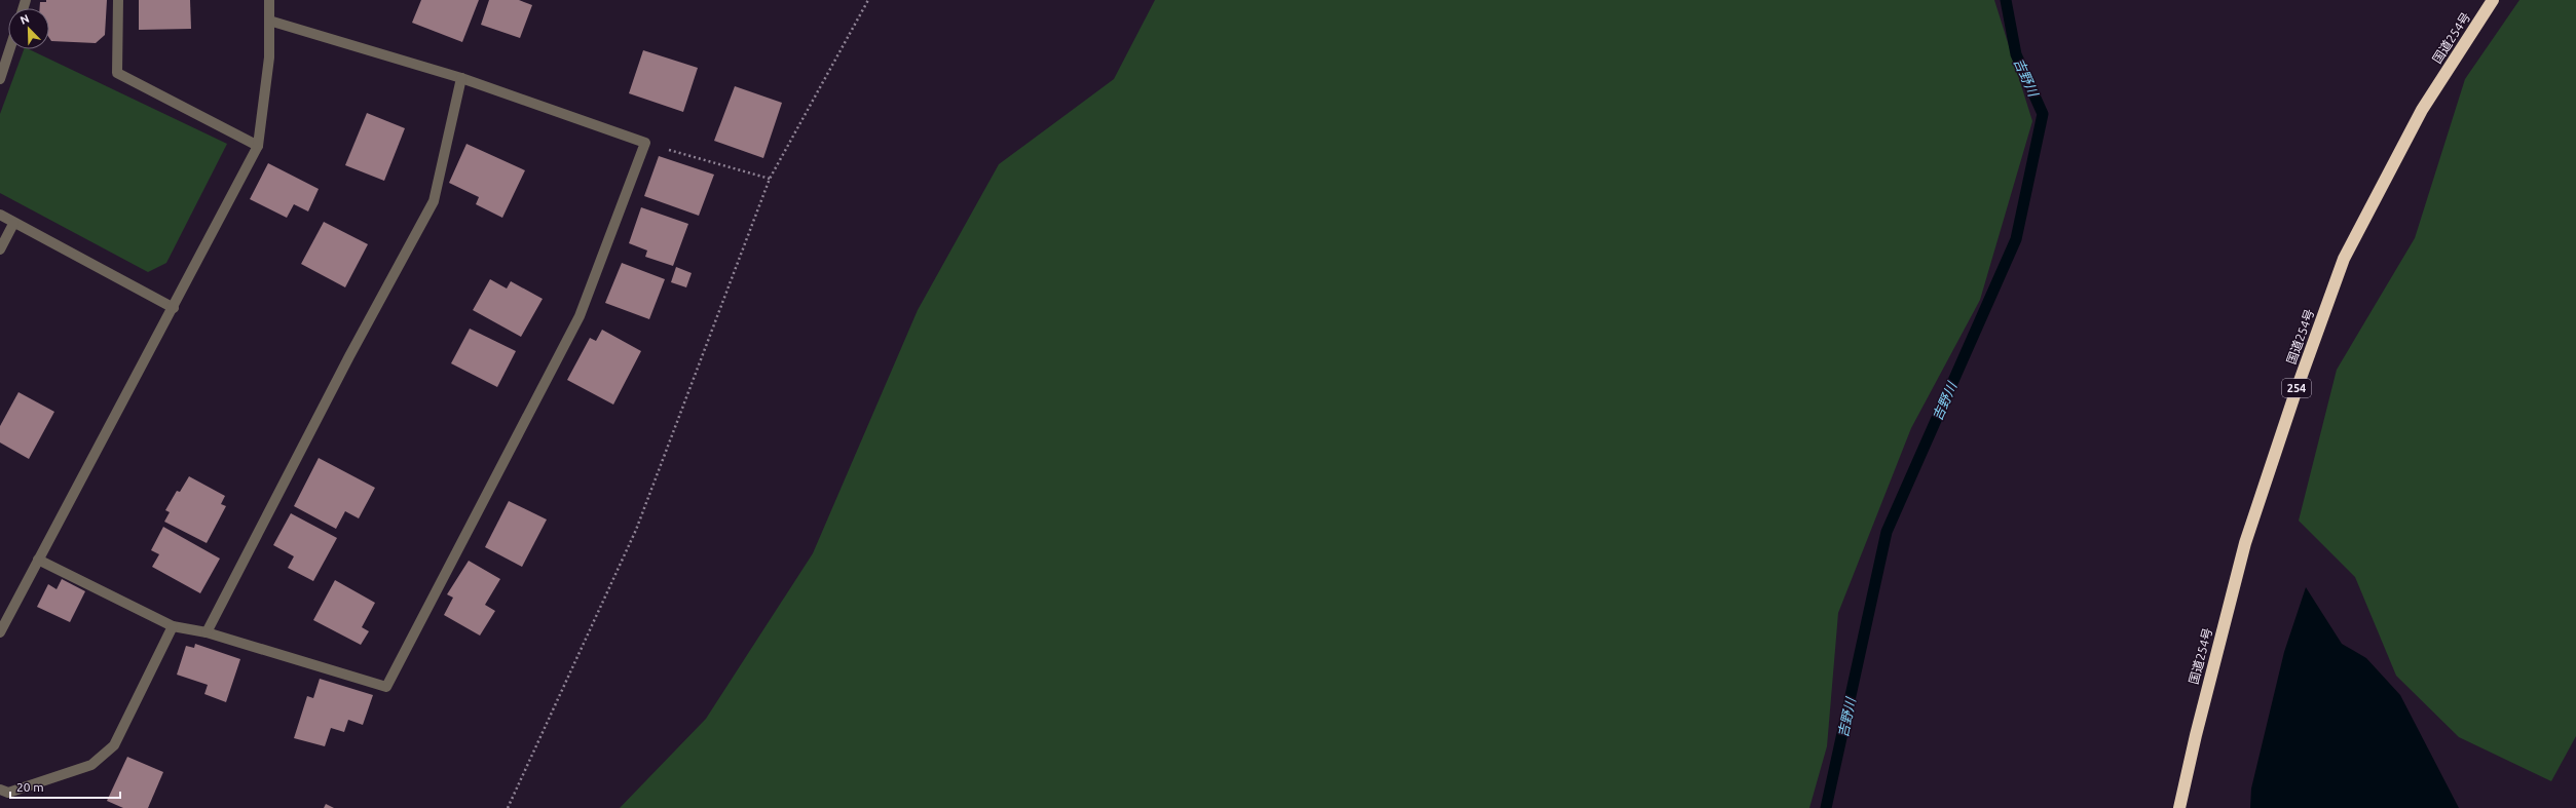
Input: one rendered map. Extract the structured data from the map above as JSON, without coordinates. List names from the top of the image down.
{
  "streets": {
    "highway": ["国道254号", "254"]
  },
  "water": ["吉野川"],
  "scale_bar": "20 m",
  "north": "top left"
}
